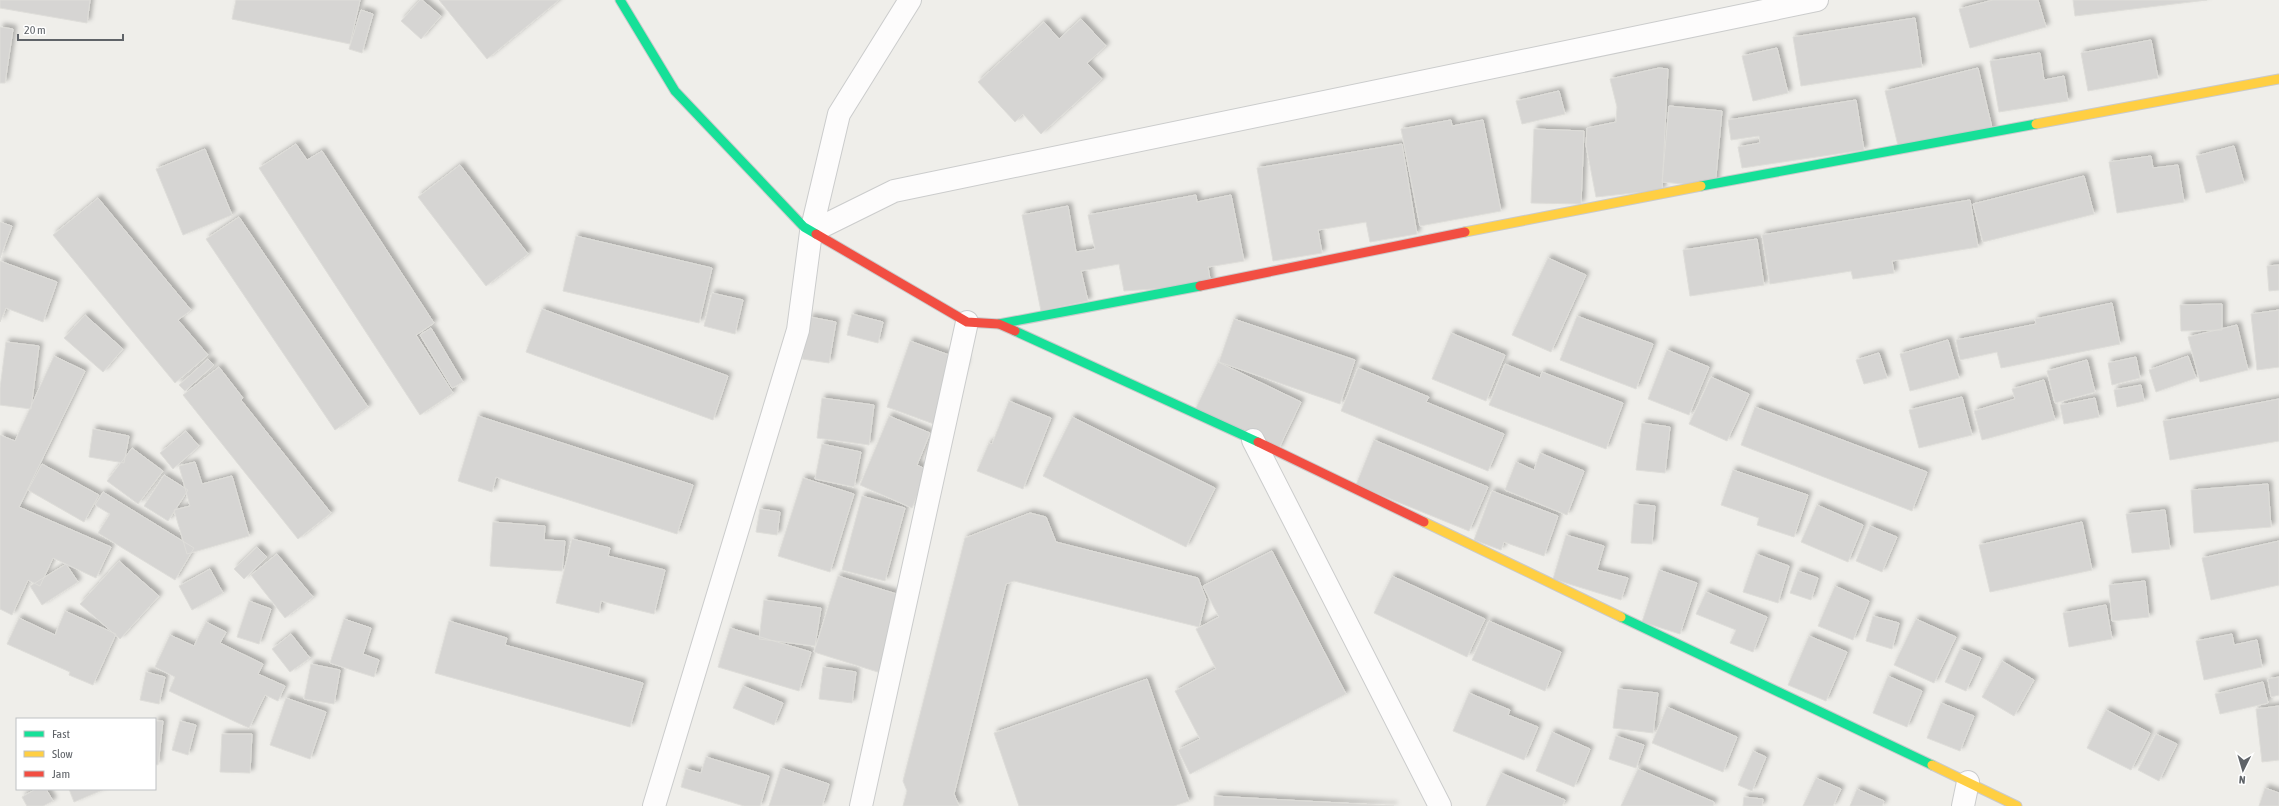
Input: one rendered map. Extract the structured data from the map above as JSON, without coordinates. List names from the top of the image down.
{
  "legend": ["Fast", "Slow", "Jam"],
  "scale_bar": "20 m",
  "north": "bottom"
}
